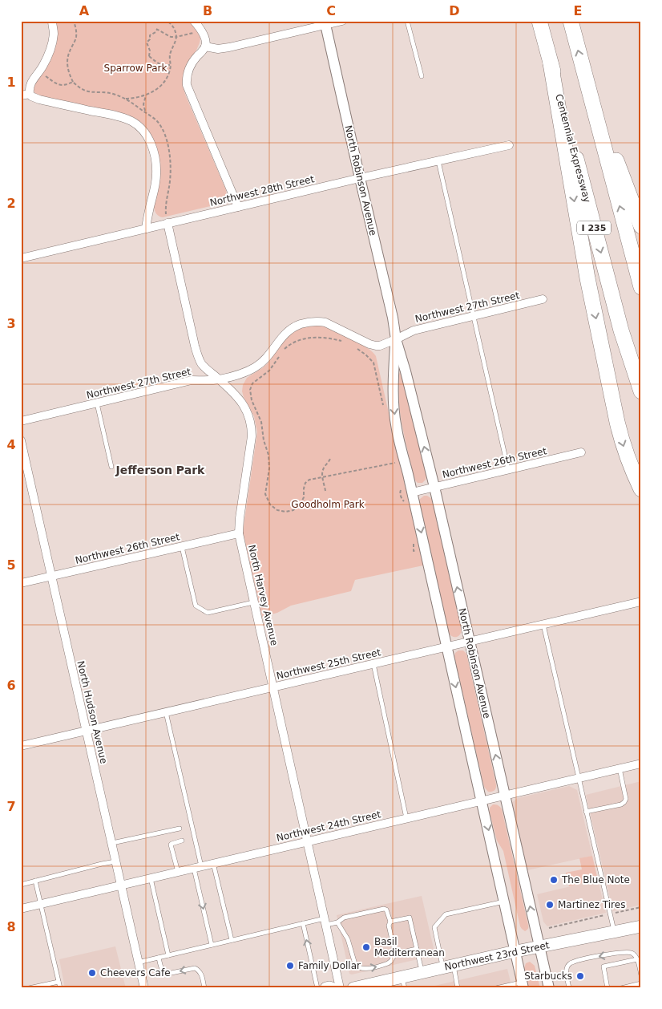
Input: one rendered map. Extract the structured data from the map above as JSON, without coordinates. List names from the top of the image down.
{
  "streets": {
    "highway": ["Centennial Expressway", "I 235"],
    "main road": ["Northwest 23rd Street"],
    "street": [
      "North Robinson Avenue",
      "Northwest 28th Street",
      "Northwest 27th Street",
      "Northwest 26th Street",
      "North Harvey Avenue",
      "Northwest 25th Street",
      "North Hudson Avenue",
      "Northwest 24th Street"
    ]
  },
  "crossings": [
    ["North Robinson Avenue", "Northwest 28th Street"],
    ["North Robinson Avenue", "Northwest 27th Street"],
    ["North Robinson Avenue", "Northwest 26th Street"],
    ["North Robinson Avenue", "Northwest 25th Street"],
    ["North Robinson Avenue", "Northwest 24th Street"],
    ["North Robinson Avenue", "Northwest 23rd Street"],
    ["Northwest 28th Street", "North Harvey Avenue"],
    ["Northwest 27th Street", "North Harvey Avenue"],
    ["Northwest 26th Street", "North Harvey Avenue"],
    ["Northwest 26th Street", "North Hudson Avenue"],
    ["North Harvey Avenue", "Northwest 25th Street"],
    ["North Harvey Avenue", "Northwest 24th Street"],
    ["Northwest 25th Street", "North Hudson Avenue"],
    ["North Hudson Avenue", "Northwest 24th Street"]
  ],
  "districts": ["Jefferson Park"],
  "parks": ["Sparrow Park", "Goodholm Park"],
  "places": [
    "The Blue Note",
    "Martinez Tires",
    "Basil Mediterranean",
    "Family Dollar",
    "Cheevers Cafe",
    "Starbucks"
  ],
  "grid": {
    "columns": [
      "A",
      "B",
      "C",
      "D",
      "E"
    ],
    "rows": [
      "1",
      "2",
      "3",
      "4",
      "5",
      "6",
      "7",
      "8"
    ]
  }
}
